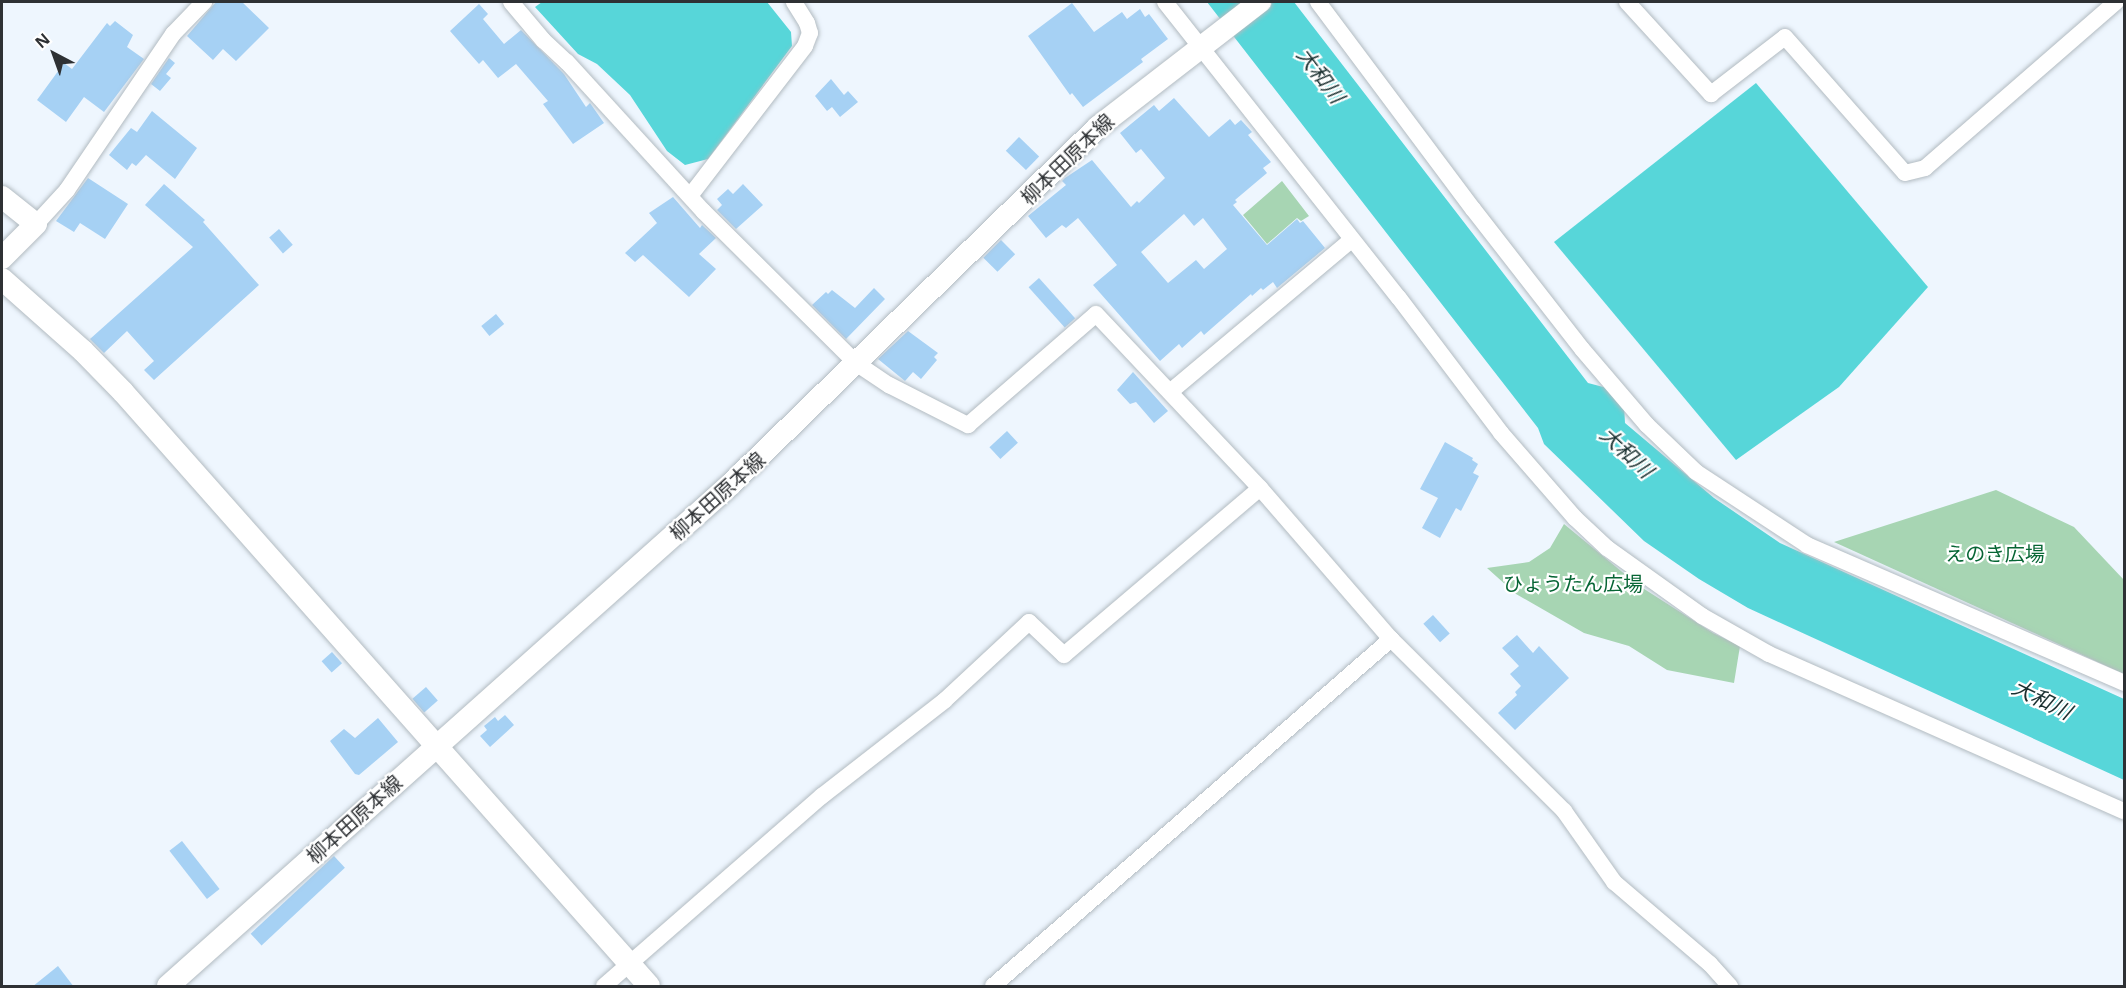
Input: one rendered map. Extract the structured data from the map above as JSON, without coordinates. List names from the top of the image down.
{
  "streets": {
    "main road": ["柳本田原本線"]
  },
  "water": ["大和川"],
  "parks": ["えのき広場", "ひょうたん広場"],
  "north": "top left"
}
